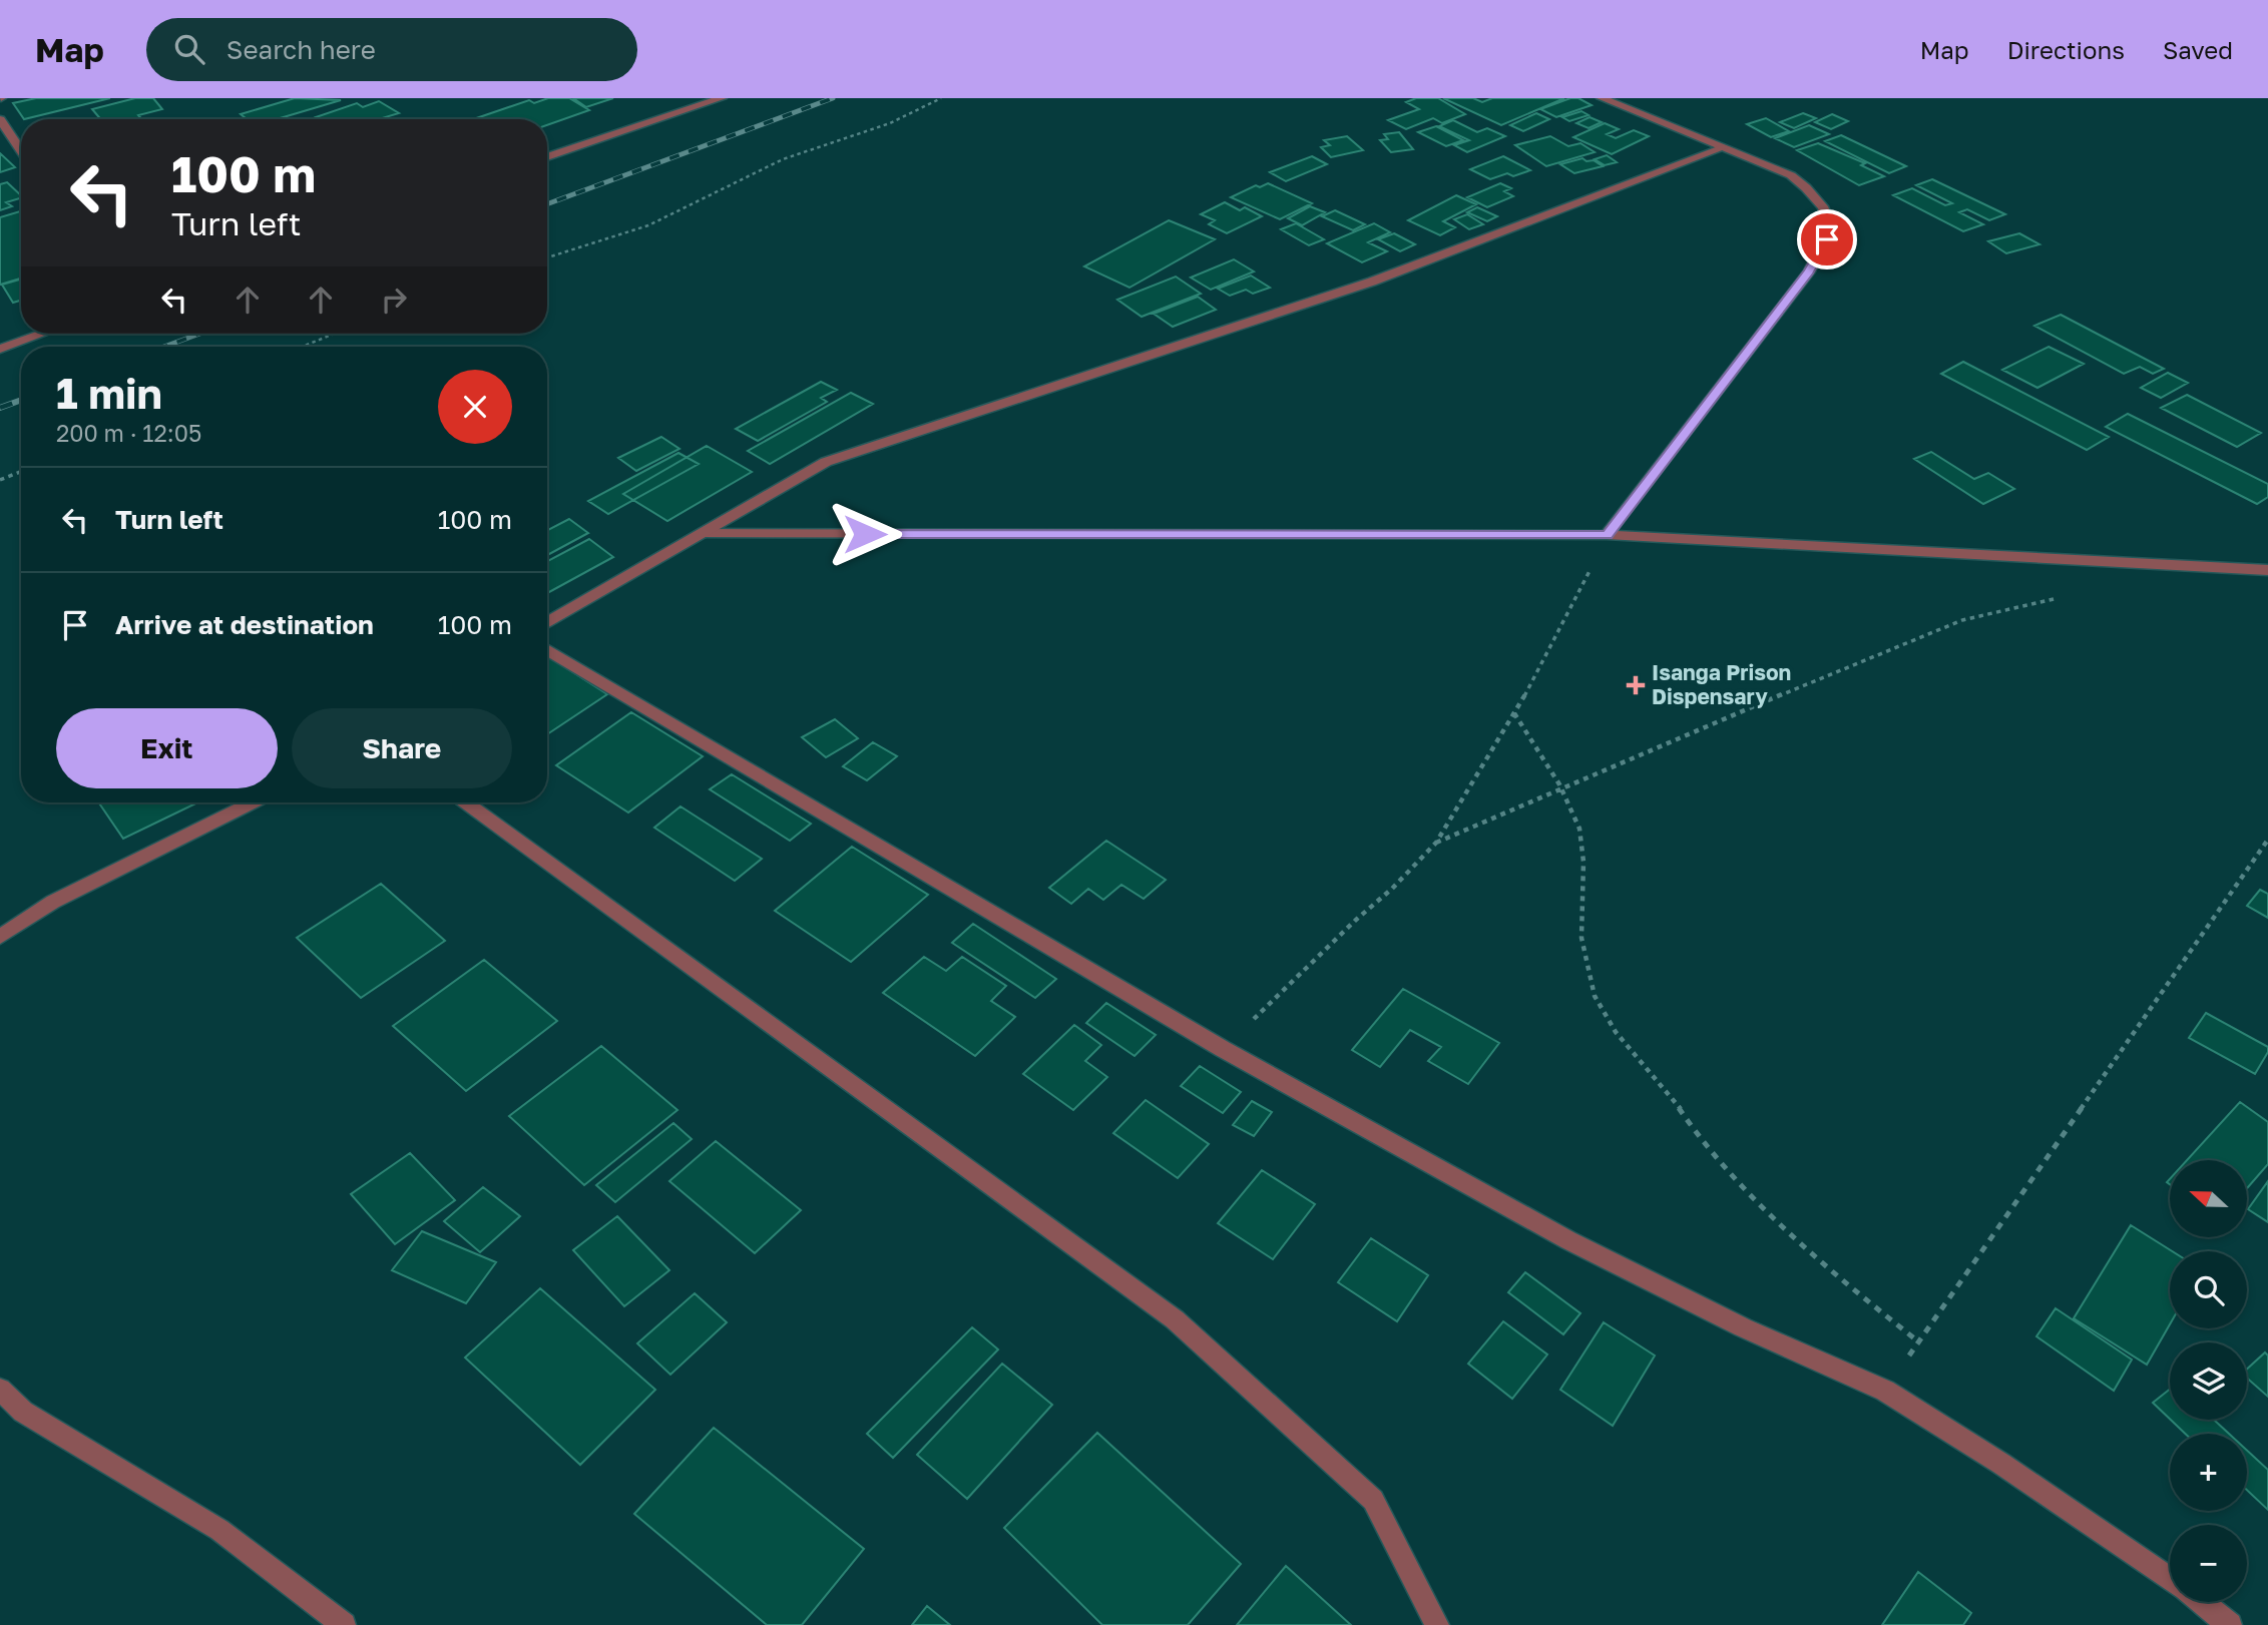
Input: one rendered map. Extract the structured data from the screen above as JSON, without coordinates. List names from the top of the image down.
{
  "places": {
    "health": ["Isanga Prison Dispensary"]
  },
  "north": "left",
  "page": {
    "header": "Map",
    "search": "Search here",
    "nav": ["Map", "Directions", "Saved"],
    "turn": ["100 m", "Turn left"],
    "heading": ["1 min", "200 m · 12:05"],
    "list": [
      {
        "name": "Turn left",
        "value": "100 m"
      },
      {
        "name": "Arrive at destination",
        "value": "100 m"
      }
    ],
    "buttons": ["Exit", "Share"],
    "map_buttons": ["+", "−"]
  }
}
